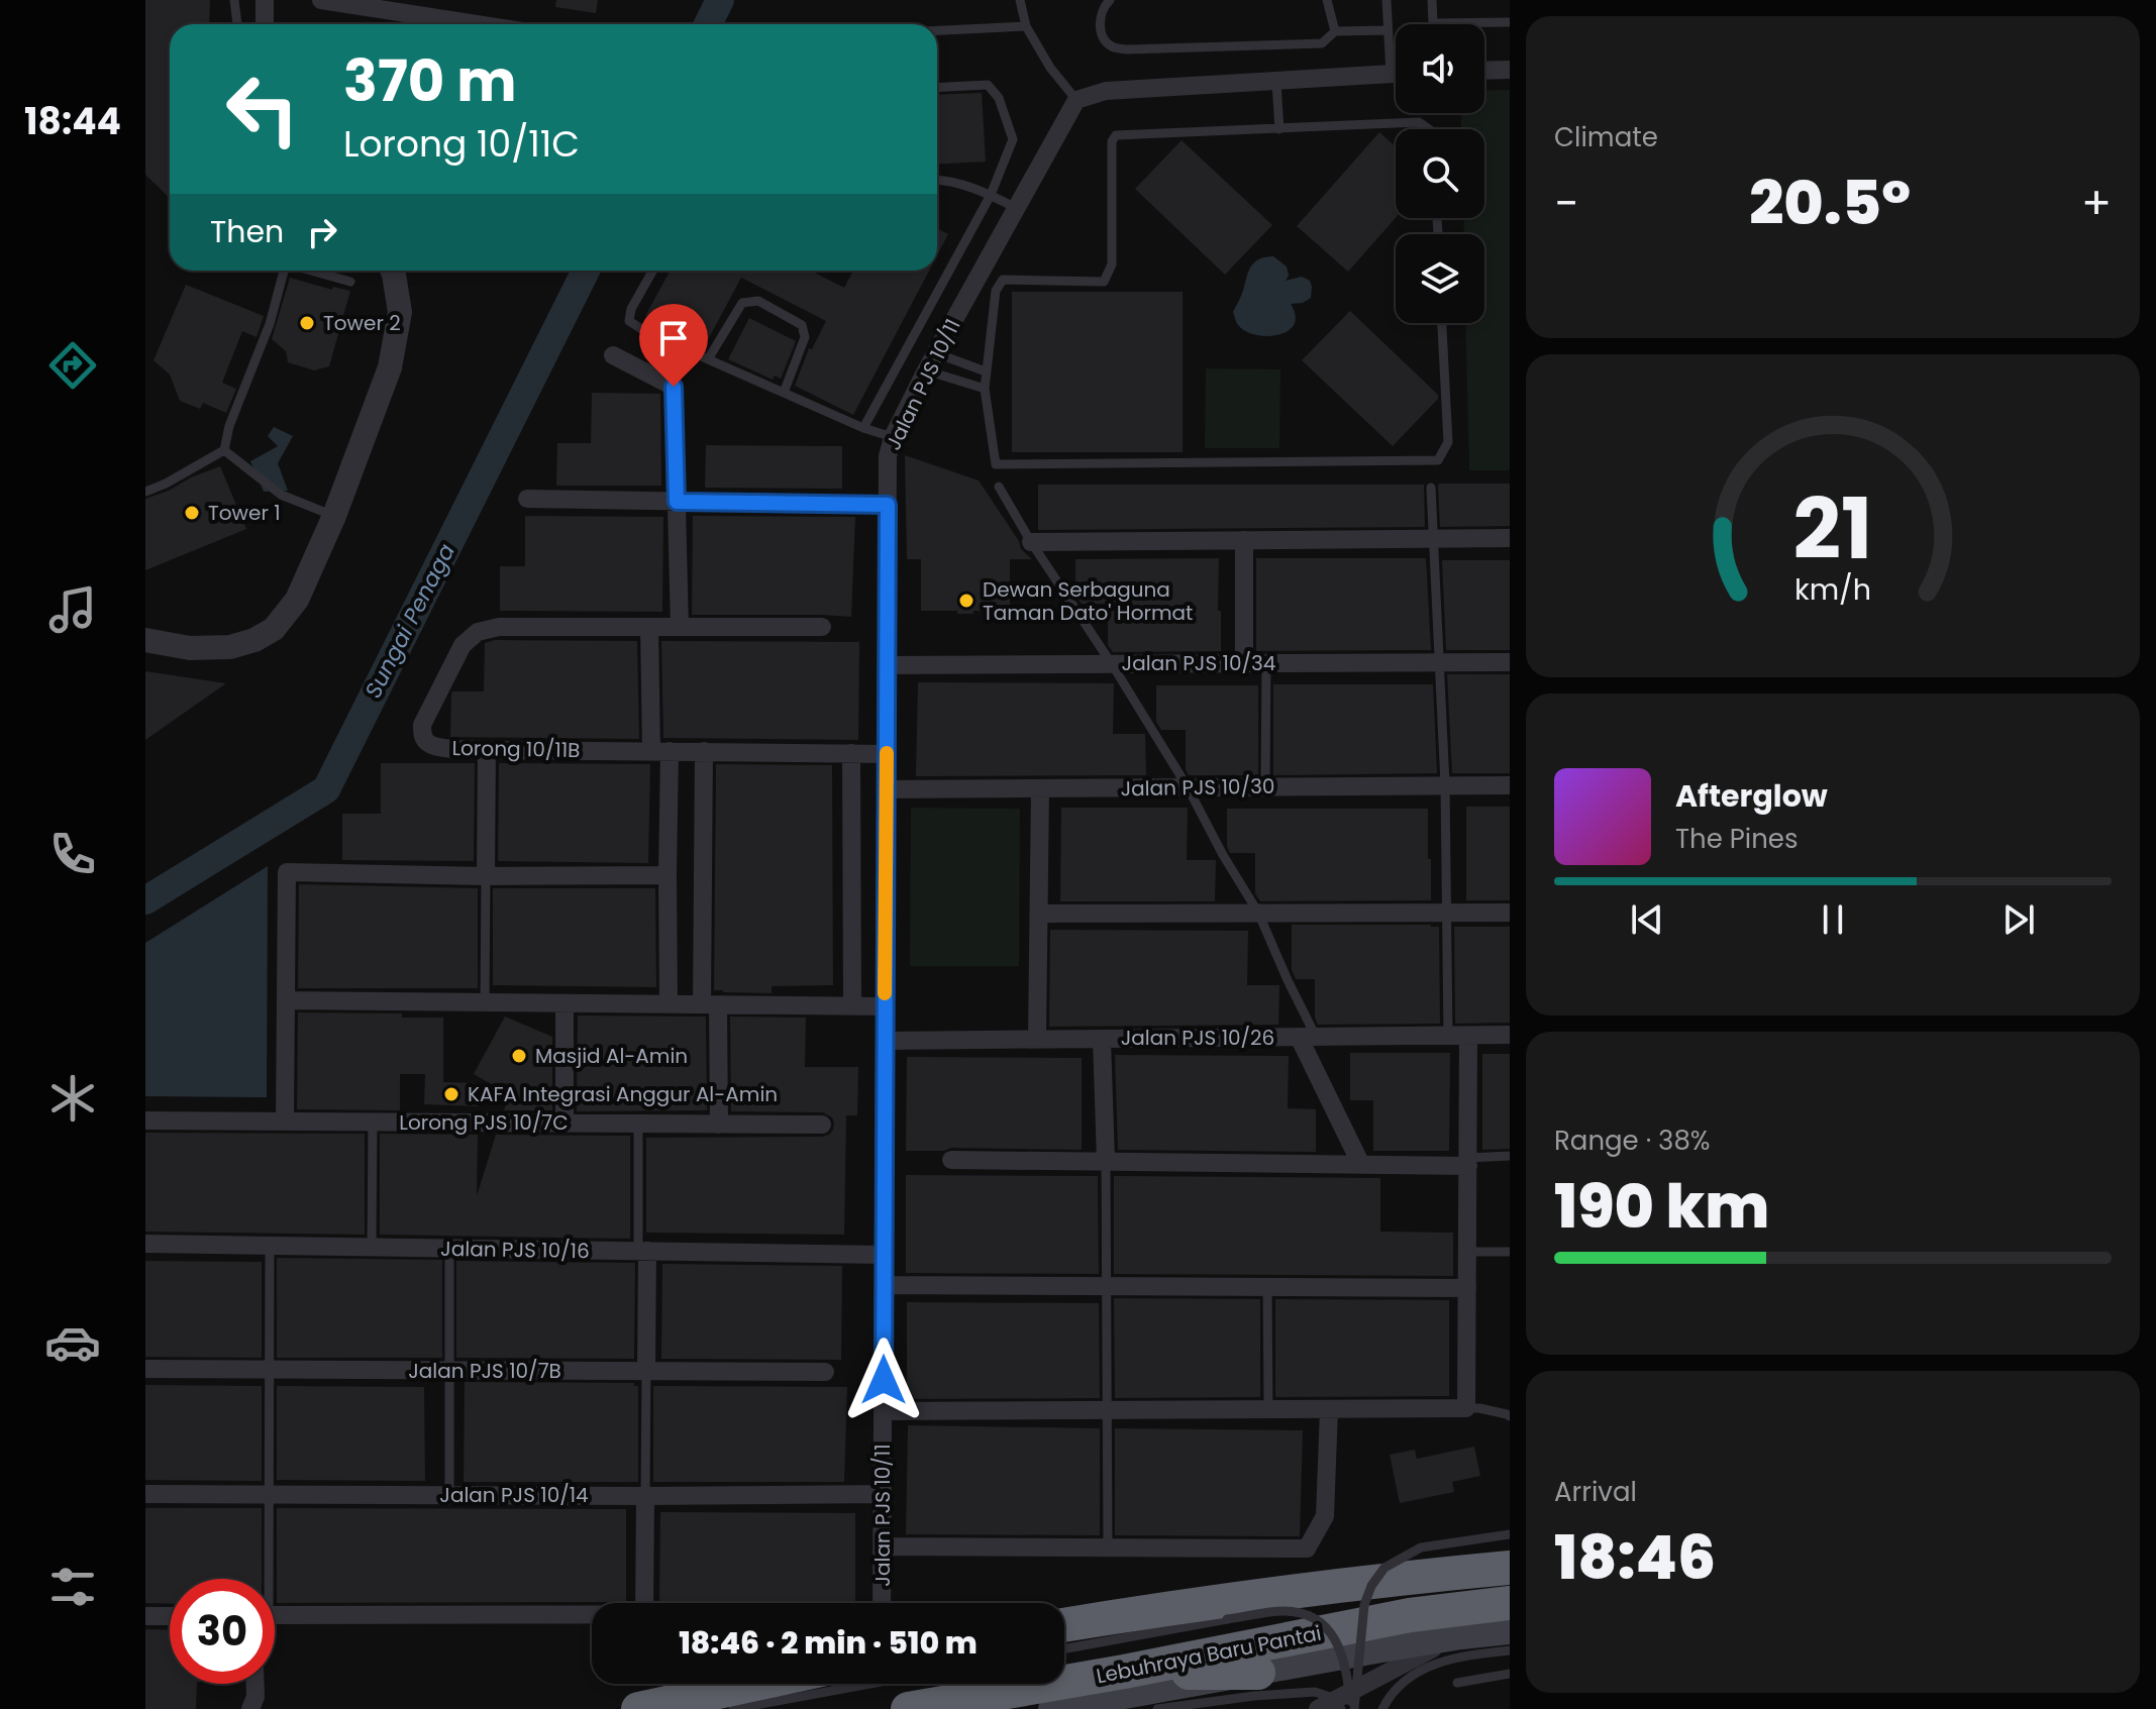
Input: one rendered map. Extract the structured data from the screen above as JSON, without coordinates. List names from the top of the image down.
{
  "streets": {
    "highway": ["Lebuhraya Baru Pantai"],
    "street": [
      "Jalan PJS 10/11",
      "Jalan PJS 10/34",
      "Lorong 10/11B",
      "Jalan PJS 10/30",
      "Jalan PJS 10/26",
      "Lorong PJS 10/7C",
      "Jalan PJS 10/16",
      "Jalan PJS 10/7B",
      "Jalan PJS 10/14"
    ]
  },
  "crossings": [
    ["Jalan PJS 10/11", "Jalan PJS 10/34"],
    ["Jalan PJS 10/11", "Lorong 10/11B"],
    ["Jalan PJS 10/11", "Jalan PJS 10/30"],
    ["Jalan PJS 10/11", "Jalan PJS 10/26"],
    ["Jalan PJS 10/11", "Jalan PJS 10/16"],
    ["Jalan PJS 10/11", "Jalan PJS 10/14"]
  ],
  "water": ["Sungai Penaga"],
  "places": [
    "Tower 2",
    "Tower 1",
    "Dewan Serbaguna Taman Dato' Hormat",
    "Masjid Al-Amin",
    "KAFA Integrasi Anggur Al-Amin"
  ],
  "page": {
    "tabs": "18:44",
    "tile": [
      "Climate",
      ["Range · 38%", "190 km"],
      ["Arrival", "18:46"]
    ],
    "turn": ["370 m", "Lorong 10/11C"],
    "heat": ["−", "20.5°", "+"],
    "then": "Then",
    "song": ["Afterglow", "The Pines"],
    "limit": "30",
    "trip": "18:46 · 2 min · 510 m",
    "gauge": ["21", "km/h"]
  }
}
